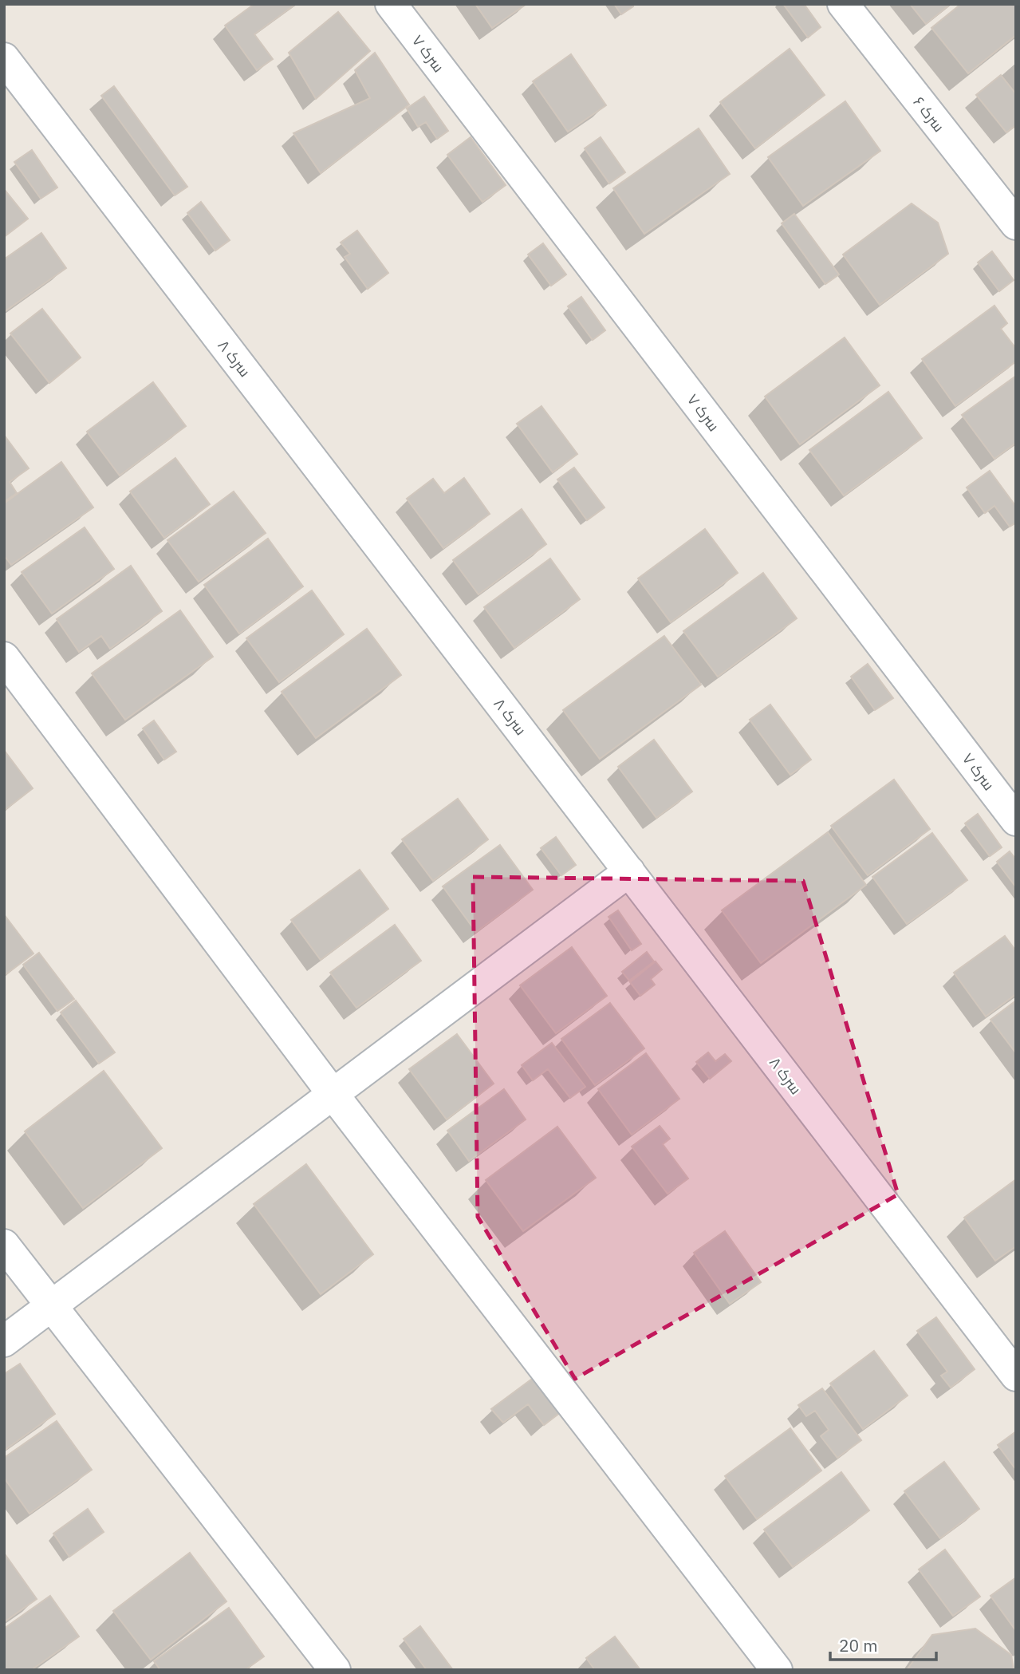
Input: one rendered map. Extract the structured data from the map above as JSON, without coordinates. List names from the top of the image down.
{
  "streets": {
    "street": ["سرک ۷", "سرک ۶", "سرک ۸"]
  },
  "scale_bar": "20 m"
}
